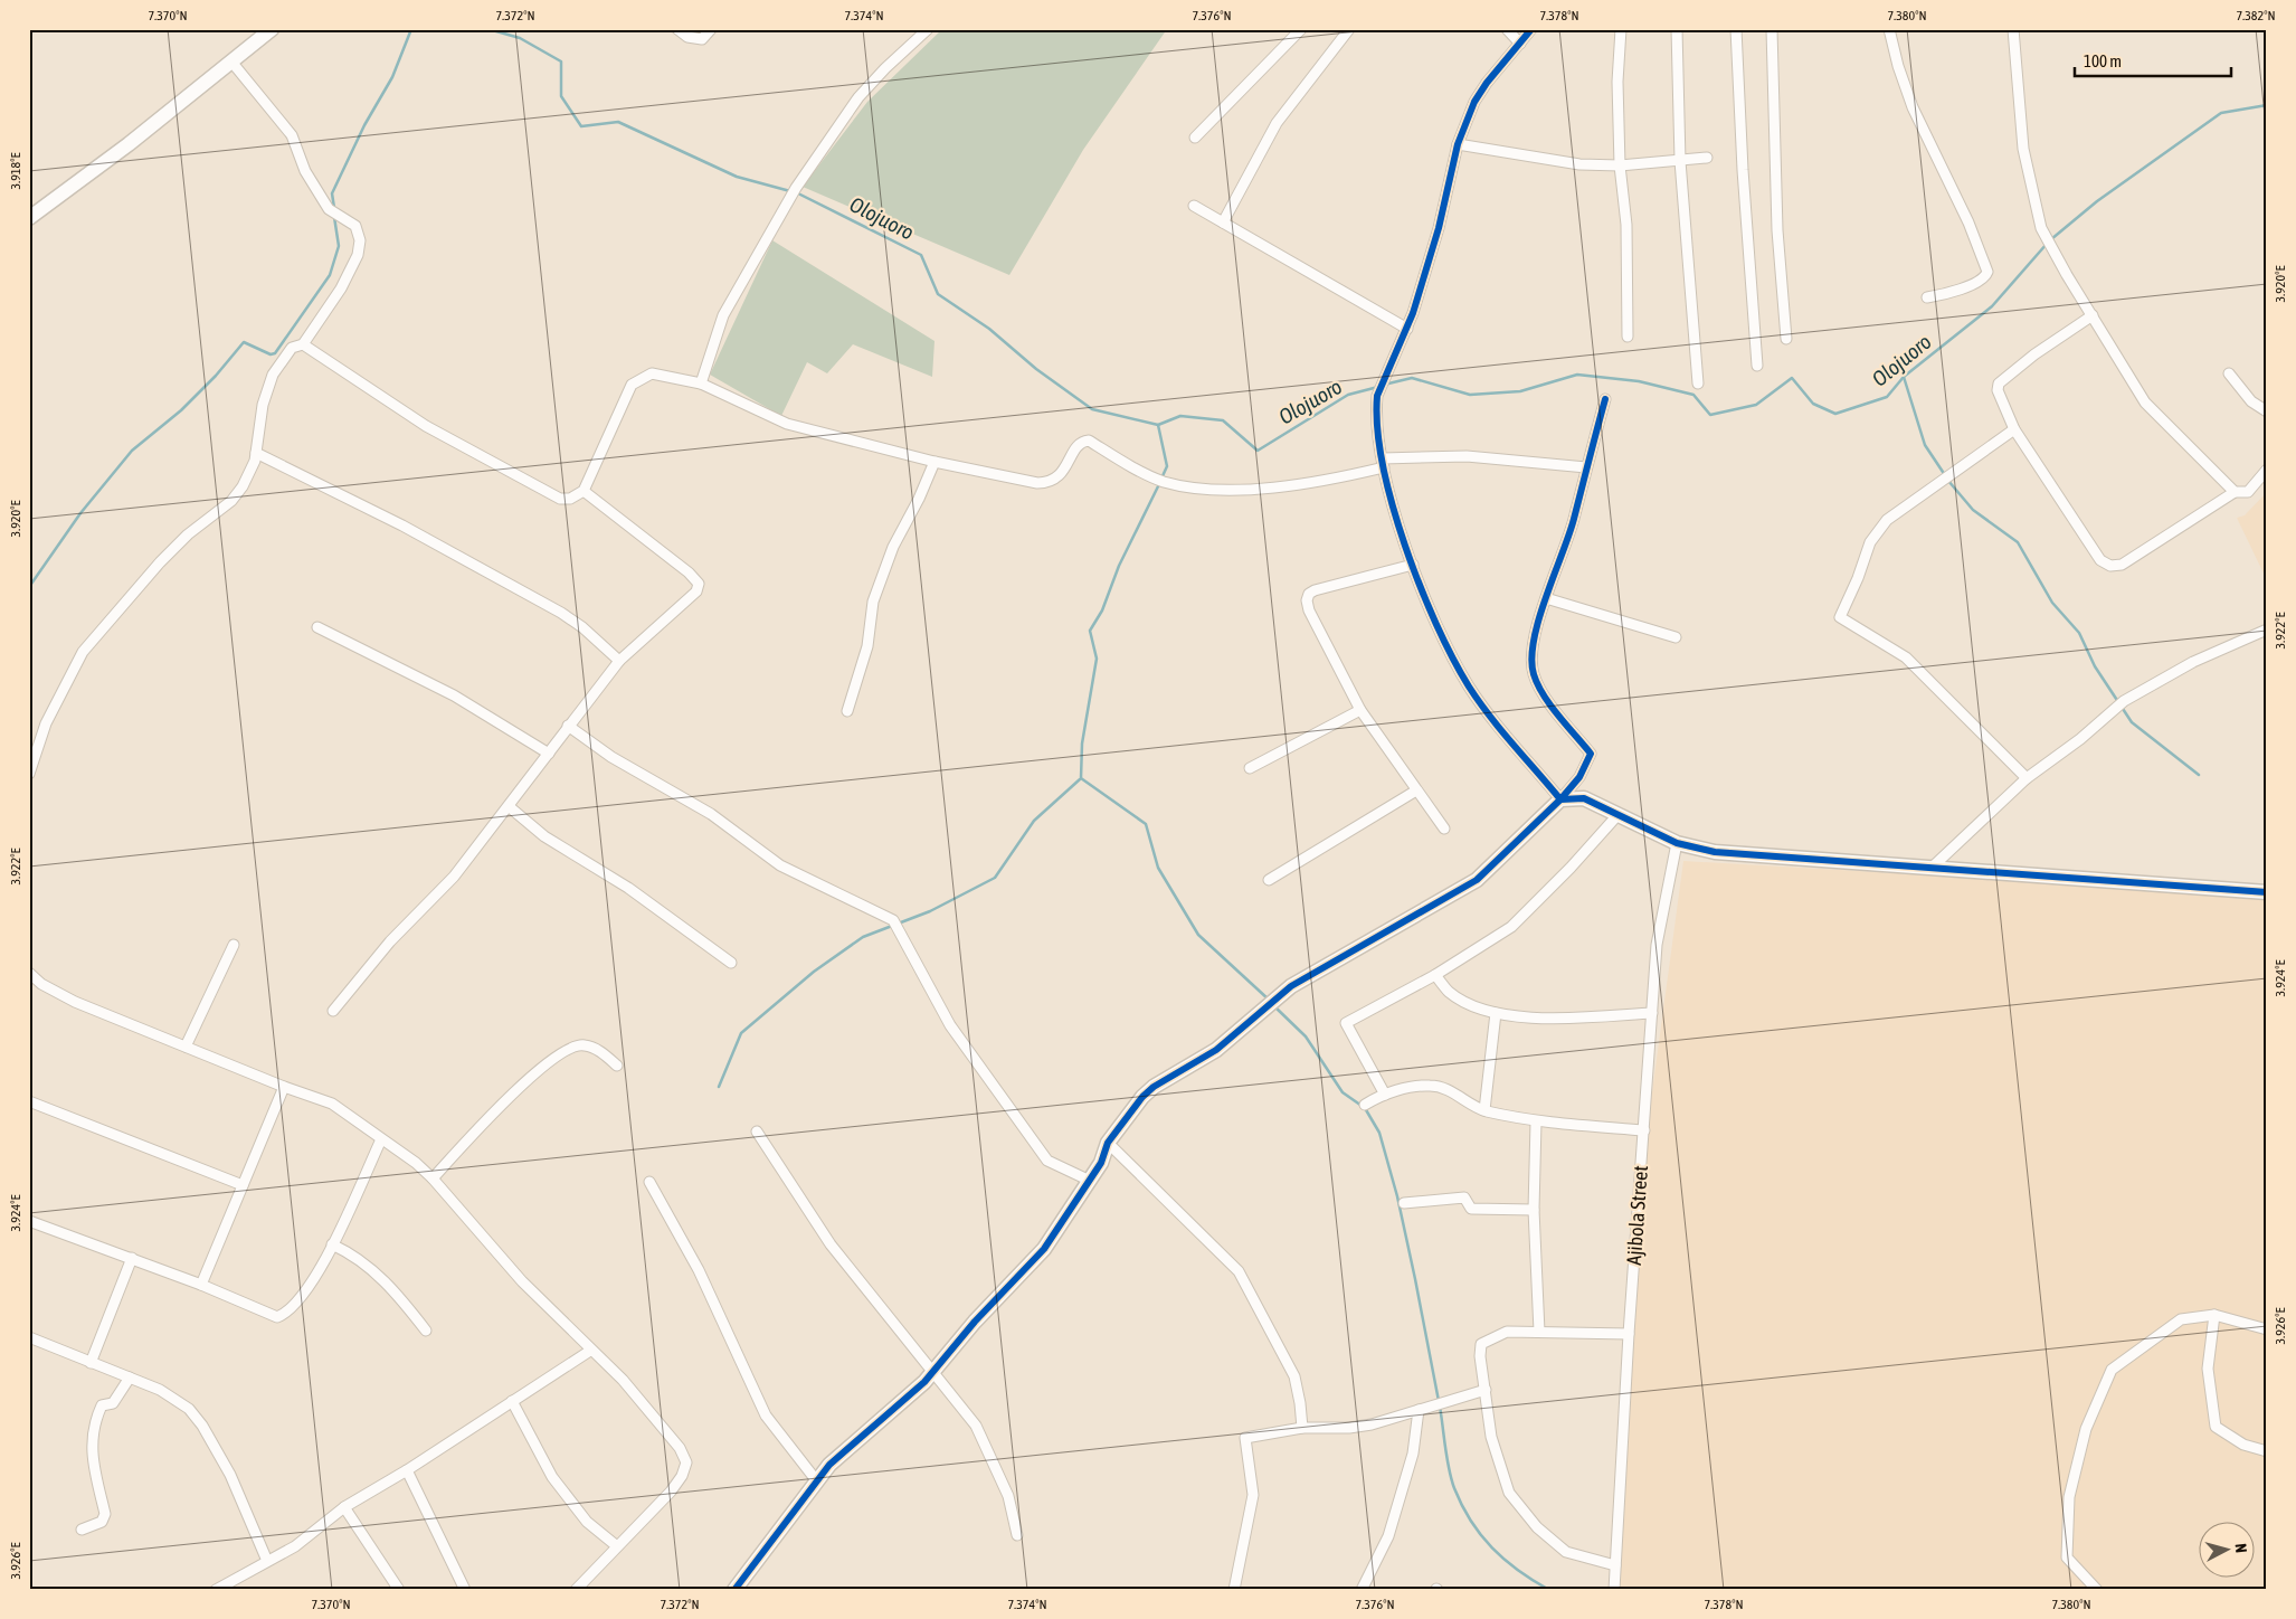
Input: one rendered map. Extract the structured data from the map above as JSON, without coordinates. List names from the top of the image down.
{
  "streets": {
    "street": ["Ajibola Street"]
  },
  "water": ["Olojuoro"],
  "scale_bar": "100 m",
  "north": "right",
  "coordinates": [
    "7.370°N",
    "7.372°N",
    "7.374°N",
    "7.376°N",
    "7.378°N",
    "7.380°N",
    "7.382°N",
    "3.918°E",
    "3.920°E",
    "3.922°E",
    "3.924°E",
    "3.926°E"
  ]
}
